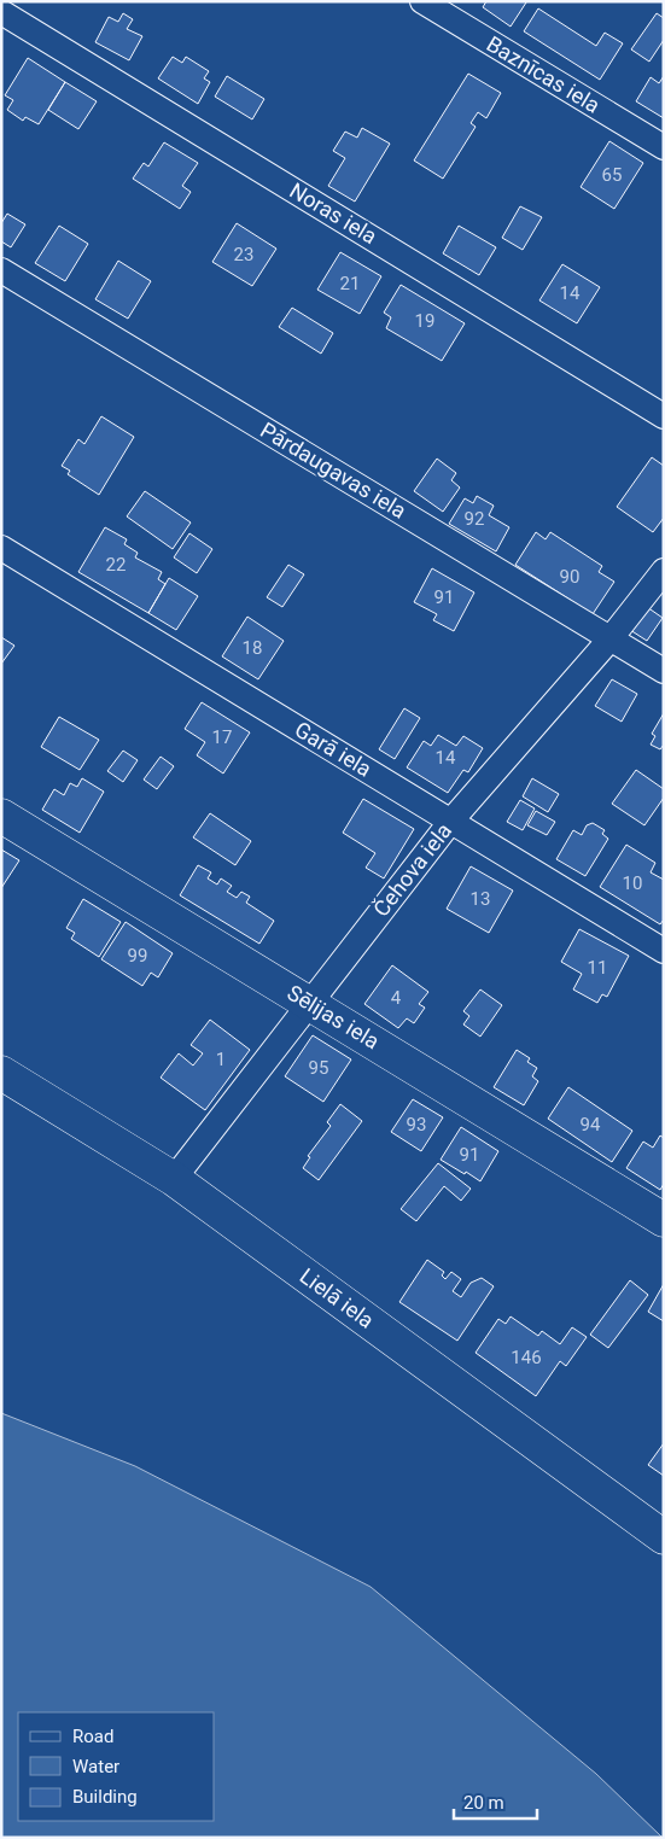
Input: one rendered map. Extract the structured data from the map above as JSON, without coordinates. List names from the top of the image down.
{
  "streets": {
    "main road": ["Sēlijas iela", "Lielā iela"],
    "street": [
      "Baznīcas iela",
      "Noras iela",
      "Pārdaugavas iela",
      "Garā iela",
      "Čehova iela"
    ]
  },
  "crossings": [
    ["Pārdaugavas iela", "Čehova iela"],
    ["Garā iela", "Čehova iela"],
    ["Čehova iela", "Sēlijas iela"],
    ["Čehova iela", "Lielā iela"]
  ],
  "house_numbers": [
    "65",
    "23",
    "21",
    "14",
    "19",
    "92",
    "22",
    "90",
    "91",
    "18",
    "17",
    "14",
    "10",
    "13",
    "99",
    "11",
    "4",
    "1",
    "95",
    "93",
    "94",
    "91",
    "146"
  ],
  "legend": ["Road", "Water", "Building"],
  "scale_bar": "20 m"
}
